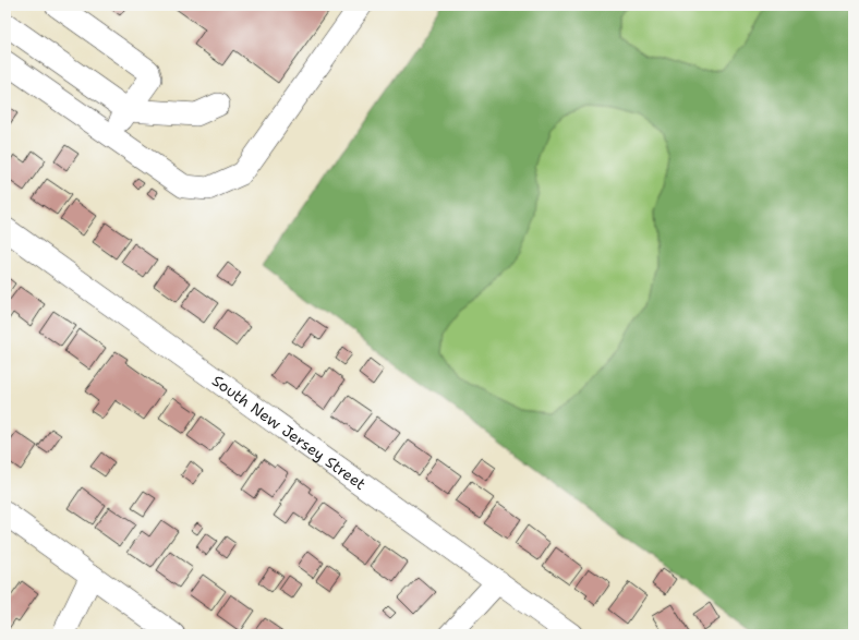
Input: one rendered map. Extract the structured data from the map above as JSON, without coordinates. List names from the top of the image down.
{
  "streets": {
    "street": ["South New Jersey Street"]
  }
}
